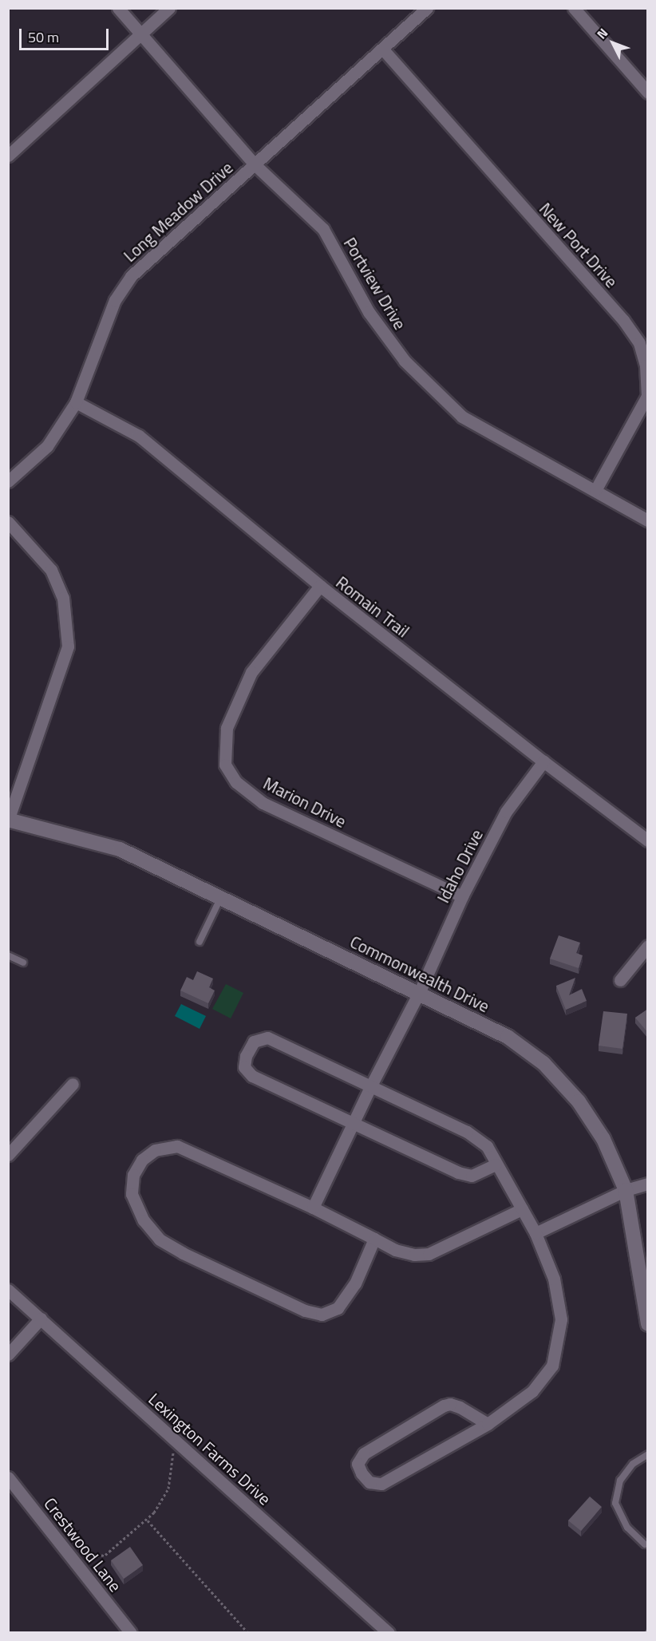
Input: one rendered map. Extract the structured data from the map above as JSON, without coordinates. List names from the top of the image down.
{
  "streets": {
    "street": [
      "Long Meadow Drive",
      "New Port Drive",
      "Portview Drive",
      "Romain Trail",
      "Marion Drive",
      "Idaho Drive",
      "Commonwealth Drive",
      "Lexington Farms Drive",
      "Crestwood Lane"
    ]
  },
  "crossings": [
    ["Long Meadow Drive", "New Port Drive"],
    ["Long Meadow Drive", "Portview Drive"],
    ["Long Meadow Drive", "Romain Trail"],
    ["New Port Drive", "Portview Drive"],
    ["Romain Trail", "Marion Drive"],
    ["Romain Trail", "Idaho Drive"],
    ["Marion Drive", "Idaho Drive"],
    ["Idaho Drive", "Commonwealth Drive"]
  ],
  "scale_bar": "50 m",
  "north": "top left"
}
